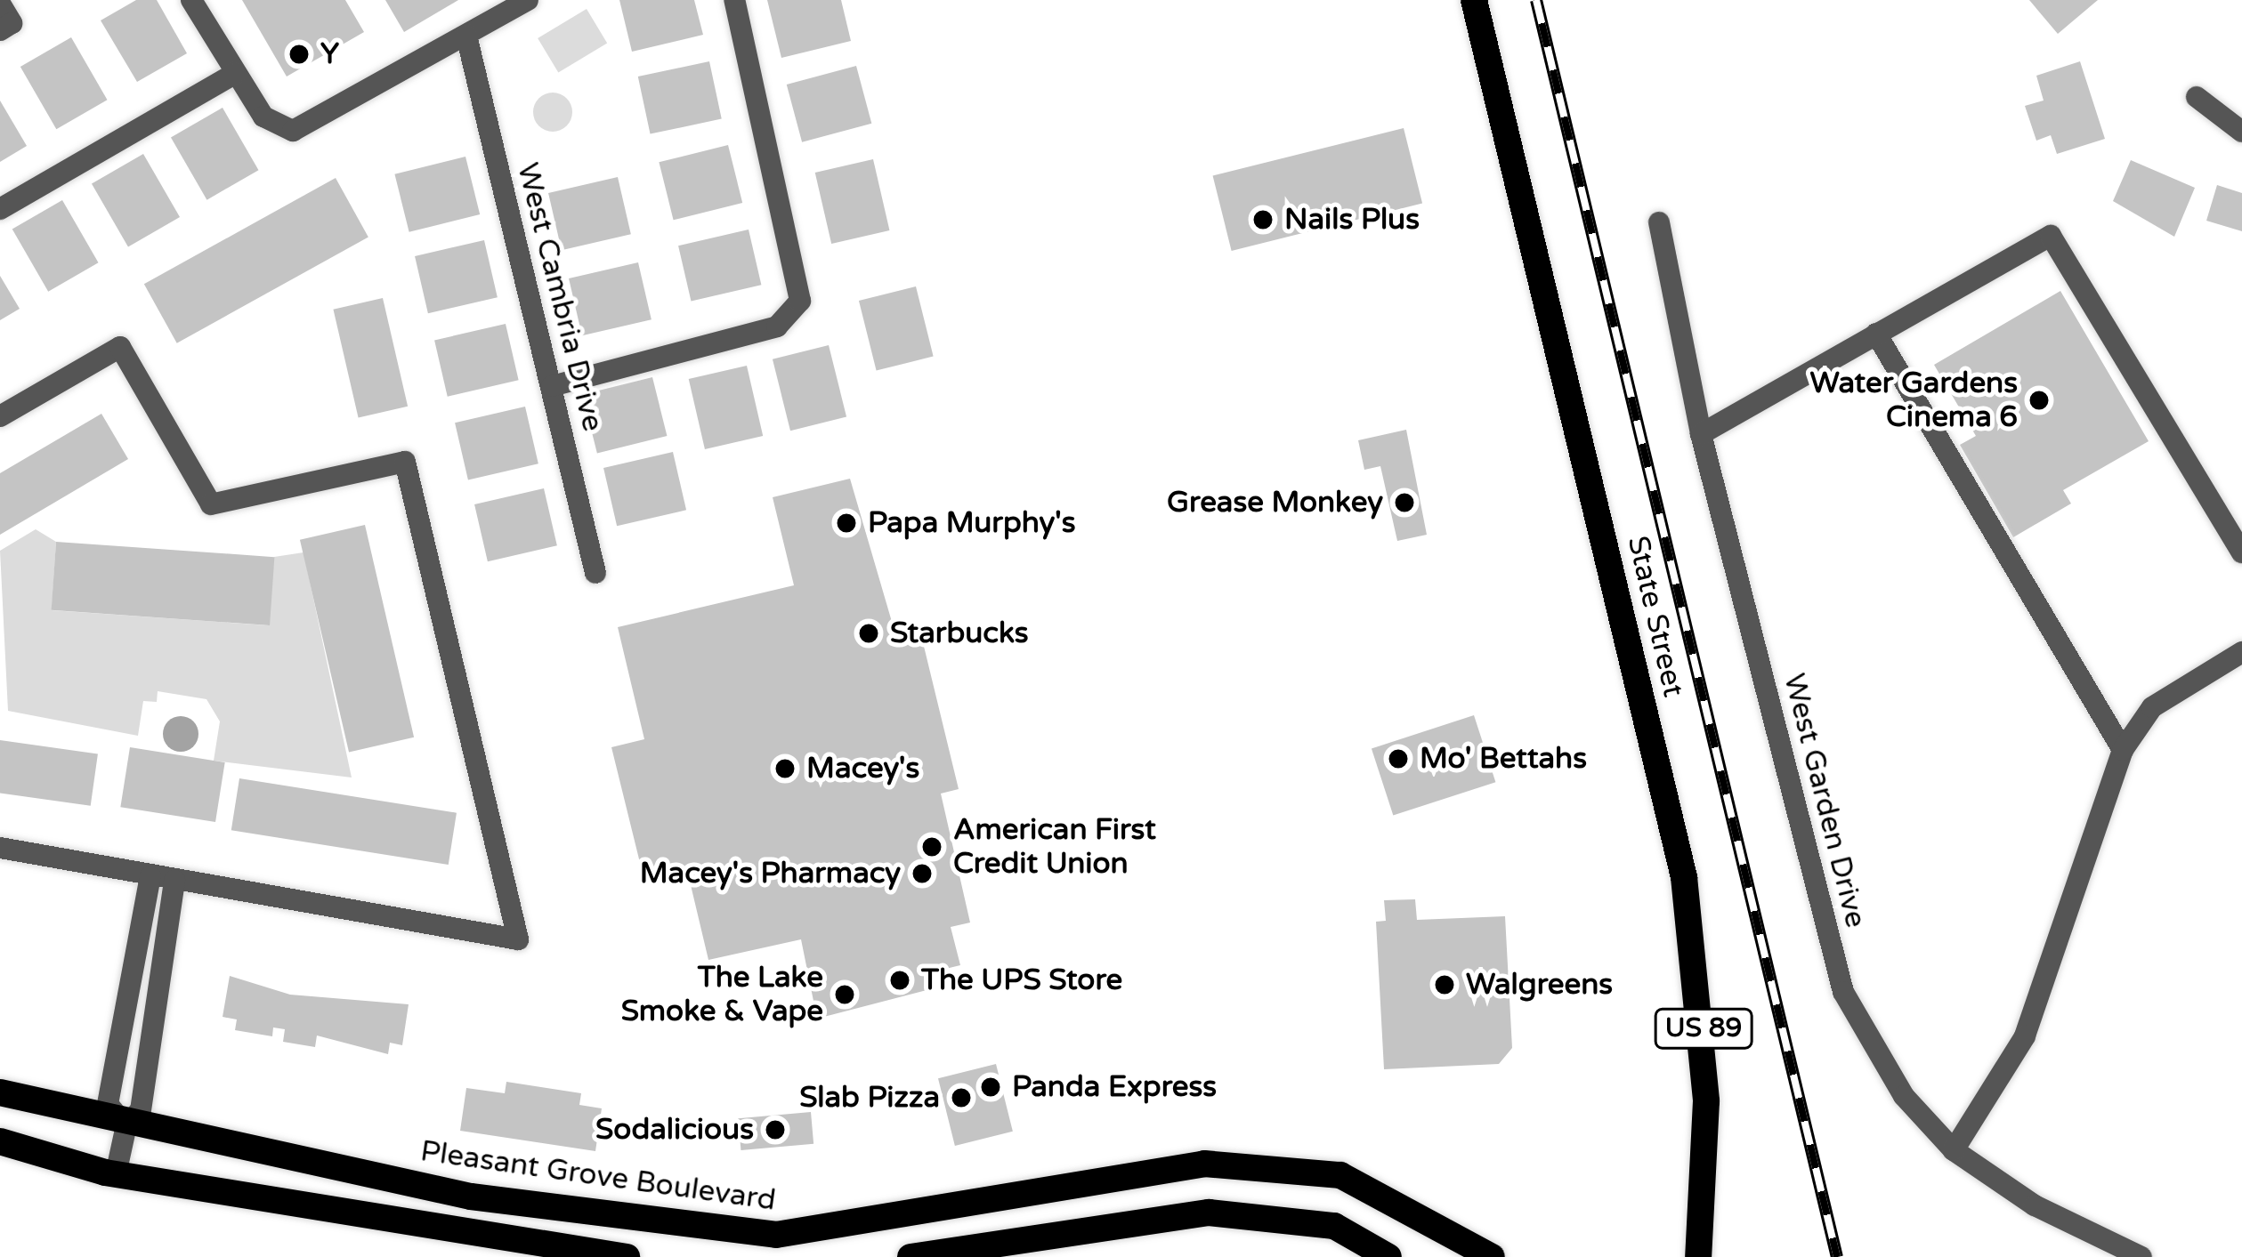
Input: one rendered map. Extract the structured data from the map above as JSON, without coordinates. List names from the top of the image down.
{
  "streets": {
    "main road": ["State Street", "US 89", "Pleasant Grove Boulevard"],
    "street": ["West Cambria Drive", "West Garden Drive"]
  },
  "places": [
    "Y",
    "Nails Plus",
    "Water Gardens Cinema 6",
    "Grease Monkey",
    "Papa Murphy's",
    "Starbucks",
    "Mo' Bettahs",
    "Macey's",
    "American First Credit Union",
    "Macey's Pharmacy",
    "The UPS Store",
    "Walgreens",
    "The Lake Smoke & Vape",
    "Panda Express",
    "Slab Pizza",
    "Sodalicious"
  ]
}
